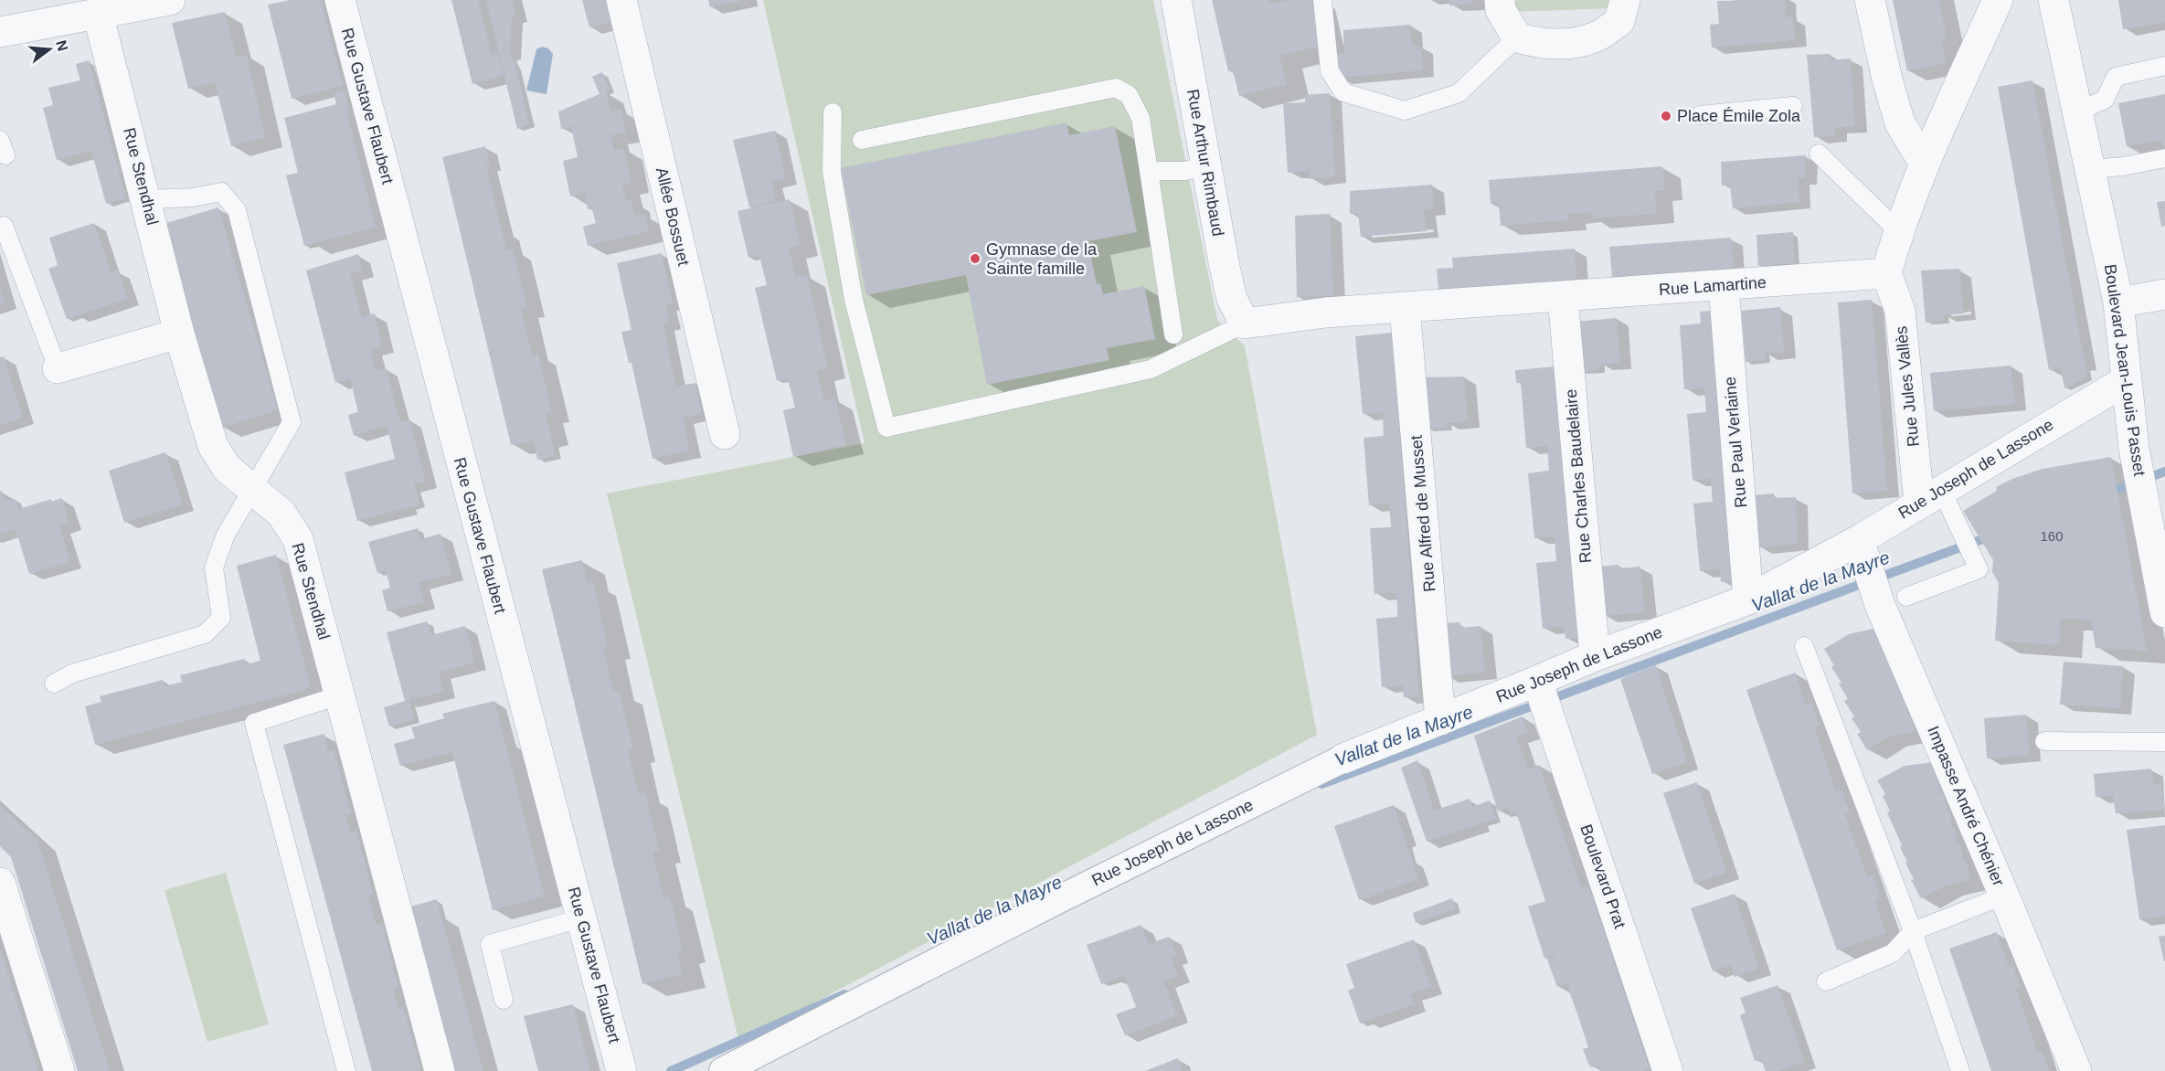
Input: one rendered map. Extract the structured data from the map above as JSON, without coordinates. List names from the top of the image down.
{
  "streets": {
    "street": [
      "Rue Gustave Flaubert",
      "Rue Arthur Rimbaud",
      "Rue Stendhal",
      "Allée Bossuet",
      "Rue Lamartine",
      "Boulevard Jean-Louis Passet",
      "Rue Jules Vallès",
      "Rue Paul Verlaine",
      "Rue Joseph de Lassone",
      "Rue Charles Baudelaire",
      "Rue Alfred de Musset",
      "Impasse André Chénier",
      "Boulevard Prat"
    ]
  },
  "crossings": [
    ["Rue Arthur Rimbaud", "Rue Lamartine"],
    ["Rue Lamartine", "Rue Jules Vallès"],
    ["Rue Lamartine", "Rue Paul Verlaine"],
    ["Rue Lamartine", "Rue Charles Baudelaire"],
    ["Rue Lamartine", "Rue Alfred de Musset"],
    ["Boulevard Jean-Louis Passet", "Rue Joseph de Lassone"],
    ["Rue Jules Vallès", "Rue Joseph de Lassone"],
    ["Rue Paul Verlaine", "Rue Joseph de Lassone"],
    ["Rue Joseph de Lassone", "Rue Charles Baudelaire"],
    ["Rue Joseph de Lassone", "Rue Alfred de Musset"],
    ["Rue Joseph de Lassone", "Impasse André Chénier"],
    ["Rue Joseph de Lassone", "Boulevard Prat"]
  ],
  "water": ["Vallat de la Mayre"],
  "places": ["Place Émile Zola", "Gymnase de la Sainte famille"],
  "house_numbers": ["160"],
  "north": "right"
}
